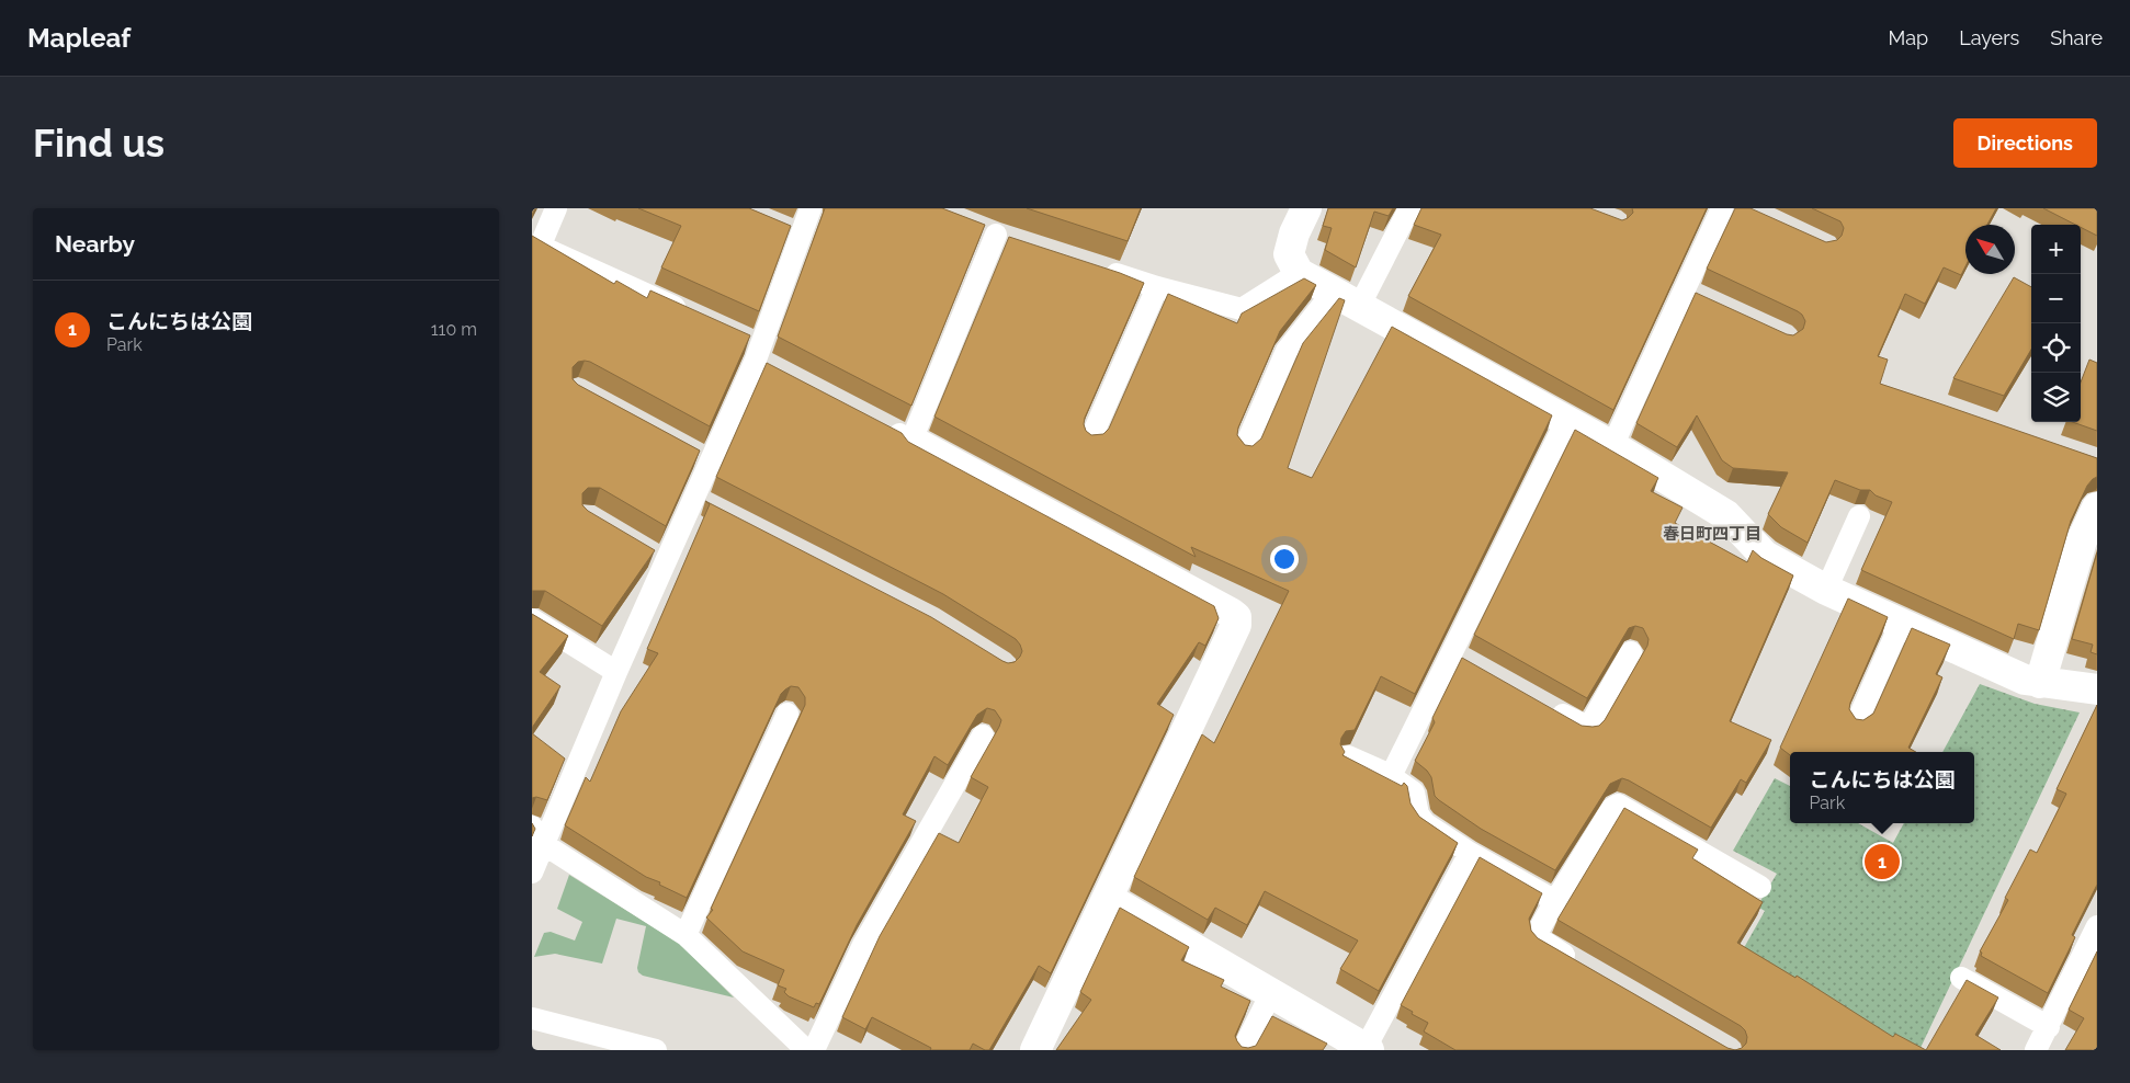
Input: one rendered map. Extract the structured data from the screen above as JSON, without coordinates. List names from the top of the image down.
{
  "districts": ["春日町四丁目"],
  "north": "top left",
  "page": {
    "header": "Mapleaf",
    "nav": ["Map", "Layers", "Share"],
    "buttons": "Directions",
    "title": "Find us",
    "heading": "Nearby",
    "map_buttons": ["+", "−"],
    "list": [
      {
        "mark": "1",
        "name": "こんにちは公園",
        "note": "Park",
        "value": "110 m"
      }
    ],
    "popup": ["こんにちは公園", "Park"],
    "pins": "1"
  }
}
